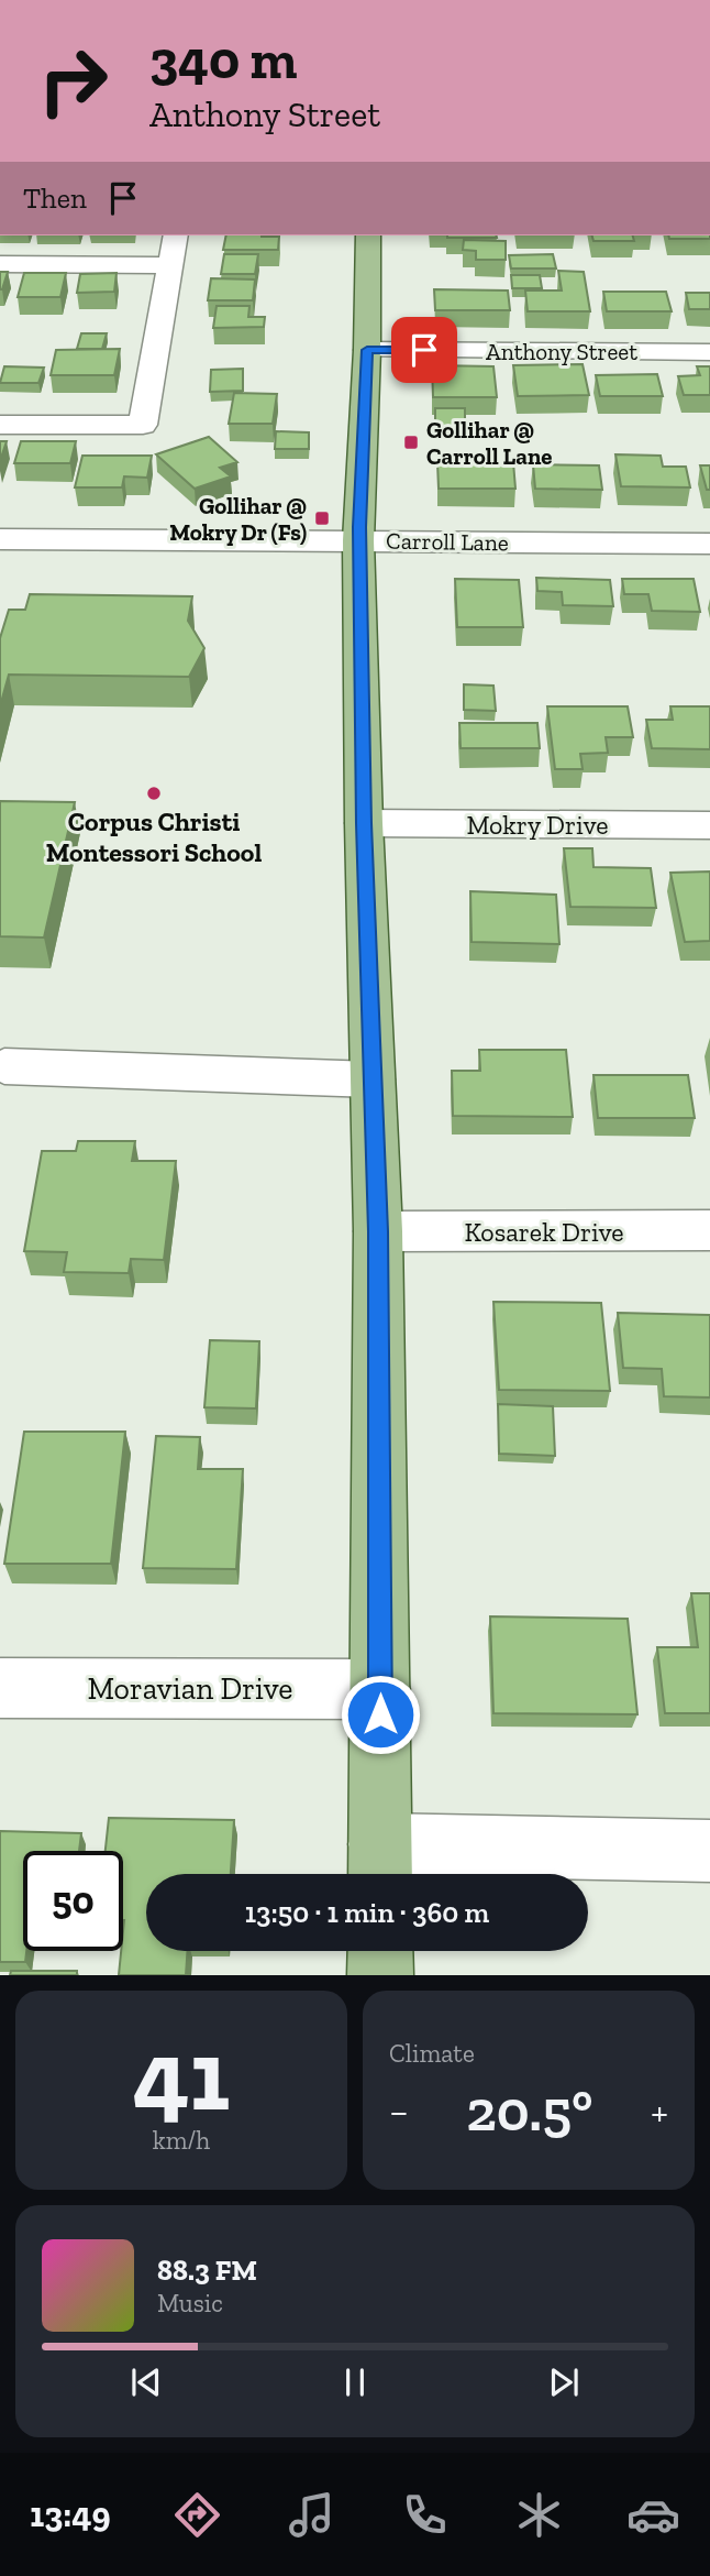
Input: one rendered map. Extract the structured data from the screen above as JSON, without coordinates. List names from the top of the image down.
{
  "streets": {
    "street": [
      "Anthony Street",
      "Carroll Lane",
      "Mokry Drive",
      "Kosarek Drive",
      "Moravian Drive"
    ]
  },
  "places": {
    "transit": ["Gollihar @ Carroll Lane", "Gollihar @ Mokry Dr (Fs)"],
    "other": ["Corpus Christi Montessori School"]
  },
  "page": {
    "turn": ["340 m", "Anthony Street"],
    "then": "Then",
    "limit": "50",
    "trip": "13:50 · 1 min · 360 m",
    "tile": [
      ["41", "km/h"],
      "Climate"
    ],
    "heat": ["−", "20.5°", "+"],
    "song": ["88.3 FM", "Music"],
    "tabs": "13:49"
  }
}
